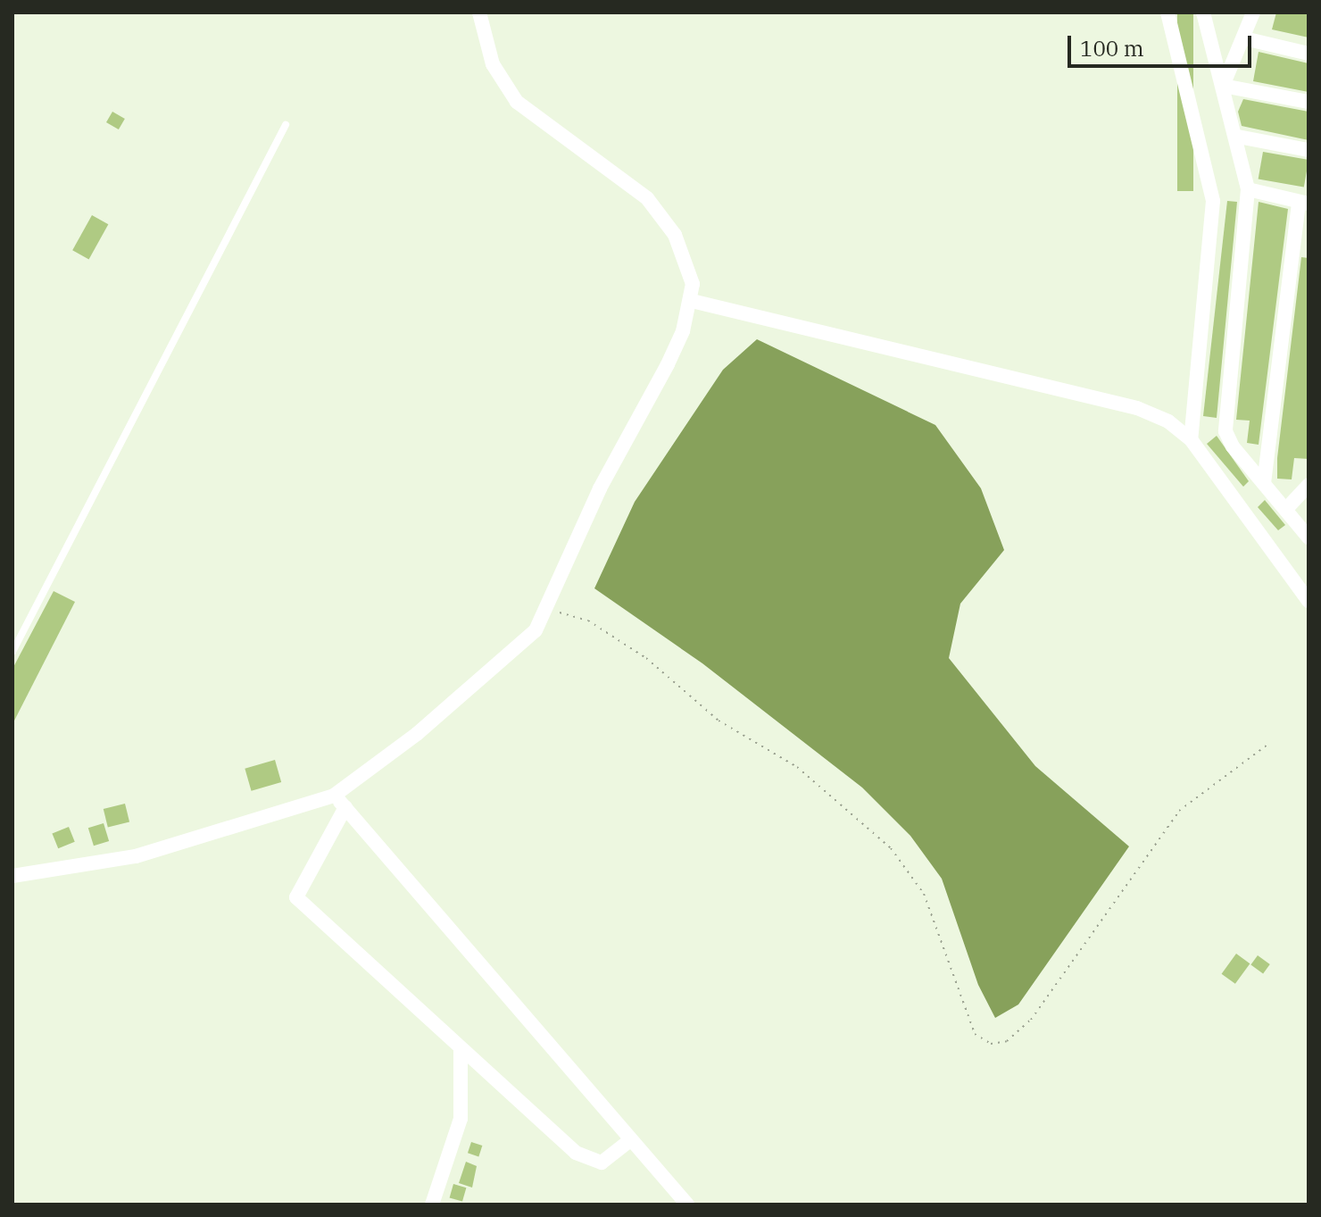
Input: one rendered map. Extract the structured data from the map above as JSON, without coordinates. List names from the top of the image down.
{
  "scale_bar": "100 m"
}
